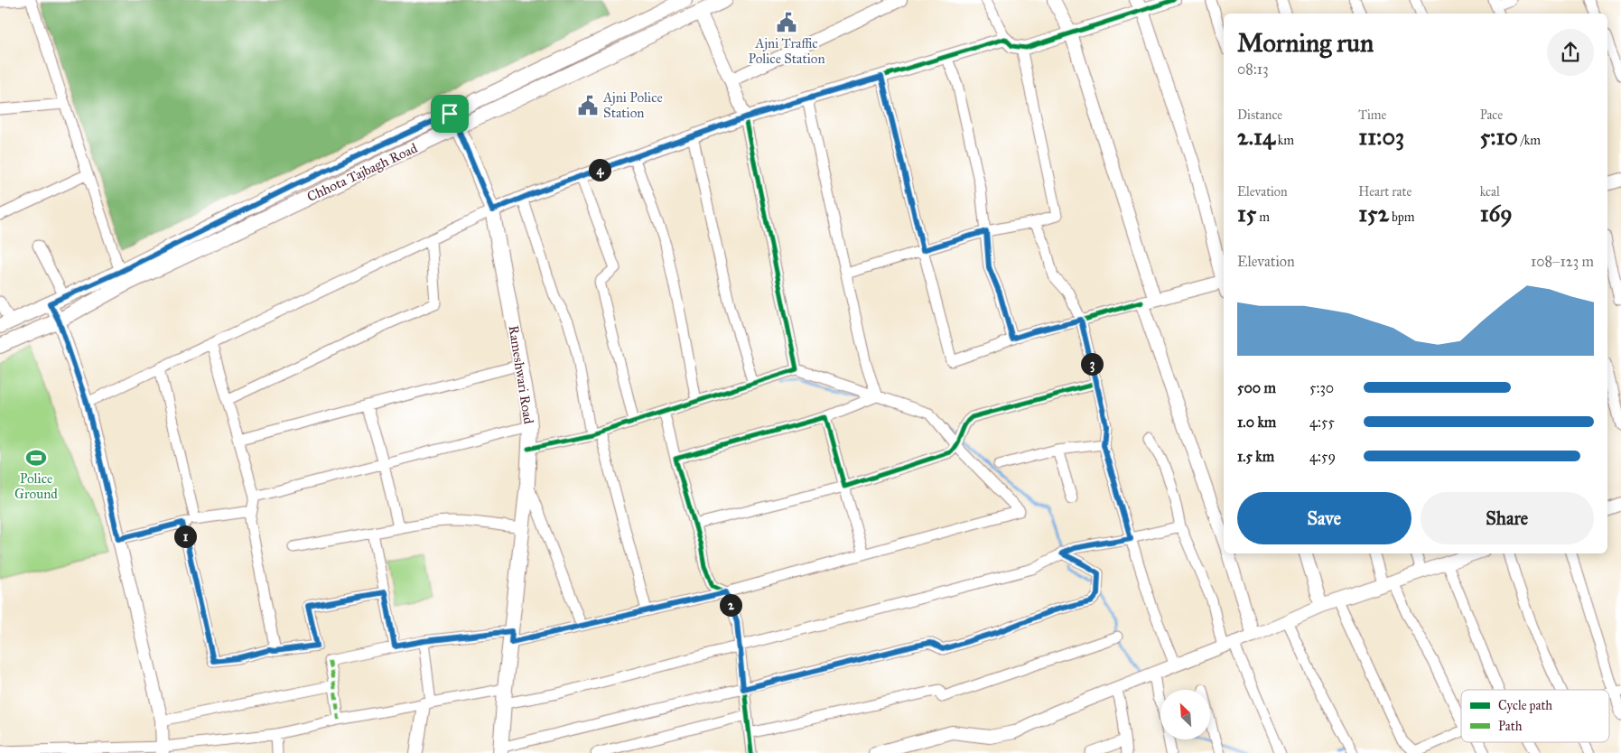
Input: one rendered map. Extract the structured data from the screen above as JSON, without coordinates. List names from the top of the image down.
{
  "streets": {
    "main road": ["Chhota Tajbagh Road", "Rameshwari Road"]
  },
  "crossings": [
    ["Chhota Tajbagh Road", "Rameshwari Road"]
  ],
  "places": {
    "public building": ["Ajni Traffic Police Station", "Ajni Police Station"],
    "sports": ["Police Ground"]
  },
  "legend": ["Cycle path", "Path"],
  "north": "top left",
  "page": {
    "heading": ["Morning run", "08:13"],
    "stats": [
      ["Distance", "2.14 km"],
      ["Time", "11:03"],
      ["Pace", "5:10 /km"],
      ["Elevation", "15 m"],
      ["Heart rate", "152 bpm"],
      ["kcal", "169"]
    ],
    "pins": [
      "4",
      "3",
      "1",
      "2"
    ],
    "chart": ["Elevation", "108–123 m"],
    "list": [
      {
        "name": "500 m",
        "note": "5:30"
      },
      {
        "name": "1.0 km",
        "note": "4:55"
      },
      {
        "name": "1.5 km",
        "note": "4:59"
      }
    ],
    "buttons": ["Save", "Share"]
  }
}
